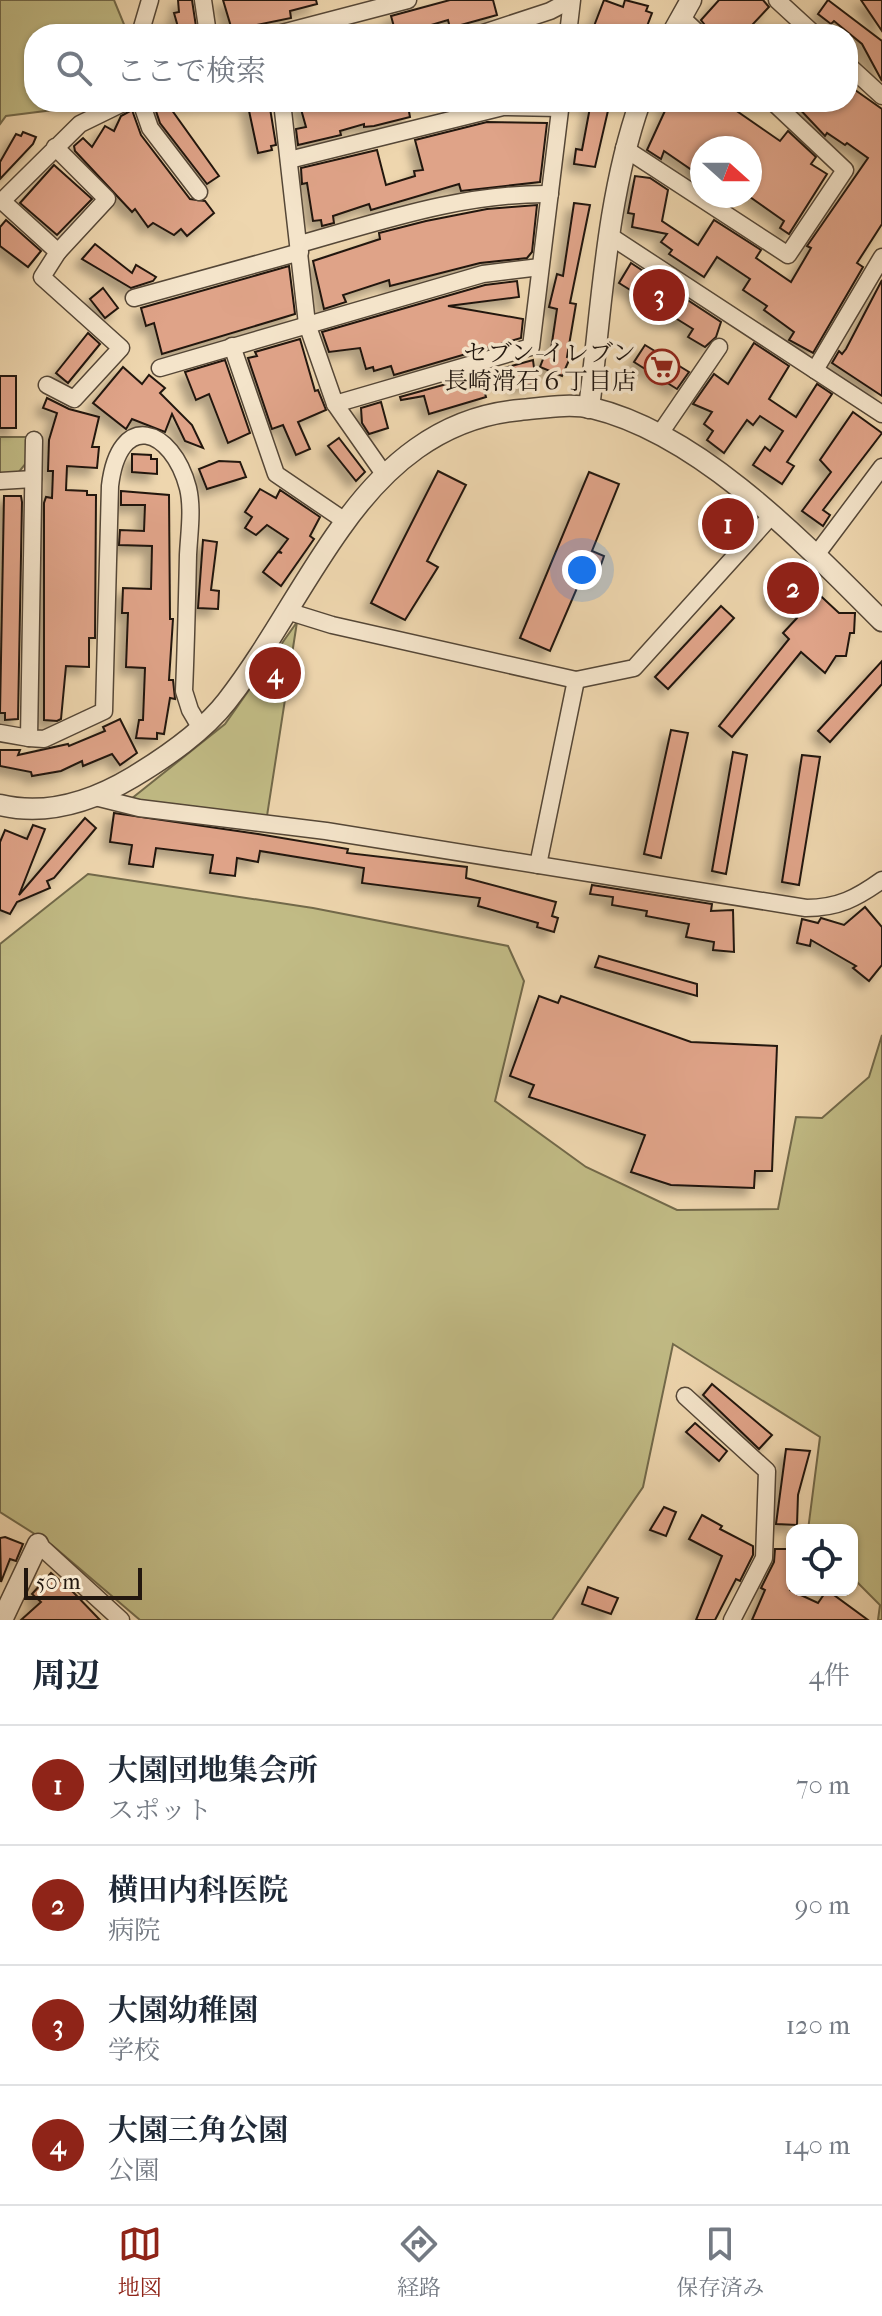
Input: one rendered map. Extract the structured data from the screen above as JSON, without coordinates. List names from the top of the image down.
{
  "places": {
    "supermarket": ["セブン-イレブン 長崎滑石６丁目店"]
  },
  "scale_bar": "50 m",
  "north": "right",
  "page": {
    "search": "ここで検索",
    "pins": [
      "3",
      "1",
      "2",
      "4"
    ],
    "scale": "50 m",
    "heading": ["周辺", "4件"],
    "list": [
      {
        "mark": "1",
        "name": "大園団地集会所",
        "note": "スポット",
        "value": "70 m"
      },
      {
        "mark": "2",
        "name": "横田内科医院",
        "note": "病院",
        "value": "90 m"
      },
      {
        "mark": "3",
        "name": "大園幼稚園",
        "note": "学校",
        "value": "120 m"
      },
      {
        "mark": "4",
        "name": "大園三角公園",
        "note": "公園",
        "value": "140 m"
      }
    ],
    "nav": ["地図", "経路", "保存済み"]
  }
}
